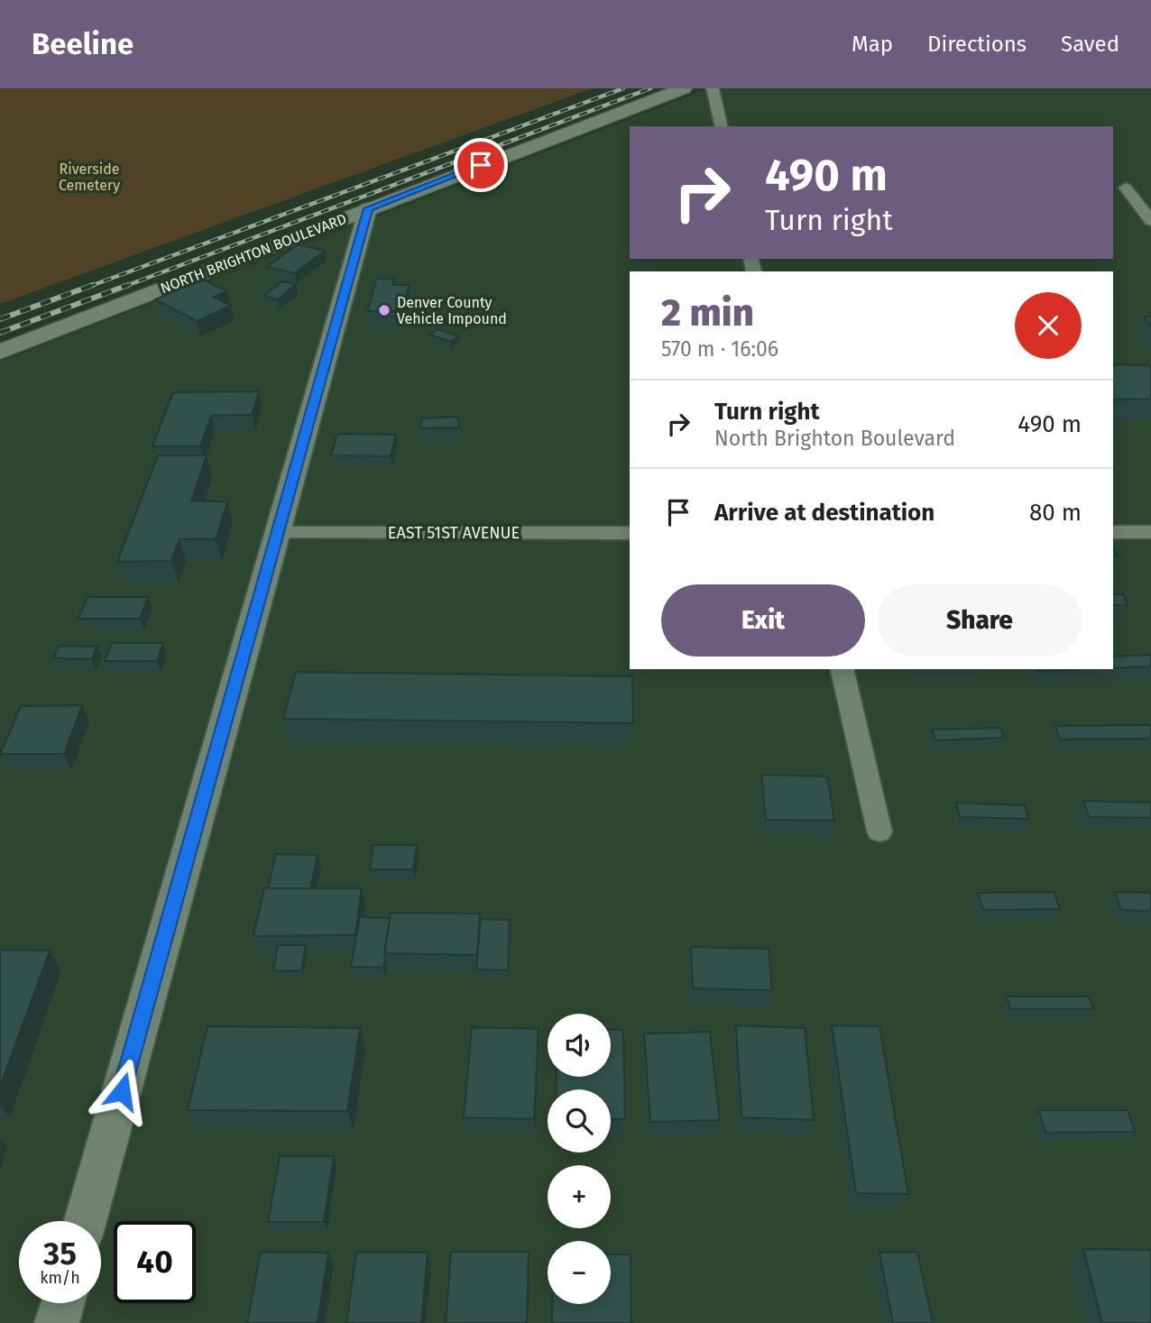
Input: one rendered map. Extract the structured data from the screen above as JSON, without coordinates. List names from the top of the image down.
{
  "streets": {
    "main road": ["NORTH BRIGHTON BOULEVARD"],
    "street": ["EAST 51ST AVENUE"]
  },
  "parks": ["Riverside Cemetery"],
  "places": ["Denver County Vehicle Impound"],
  "page": {
    "header": "Beeline",
    "nav": ["Map", "Directions", "Saved"],
    "turn": ["490 m", "Turn right"],
    "heading": ["2 min", "570 m · 16:06"],
    "list": [
      {
        "name": "Turn right",
        "note": "North Brighton Boulevard",
        "value": "490 m"
      },
      {
        "name": "Arrive at destination",
        "value": "80 m"
      }
    ],
    "buttons": ["Exit", "Share"],
    "map_buttons": ["+", "−"],
    "speed": "35 km/h",
    "limit": "40"
  }
}
